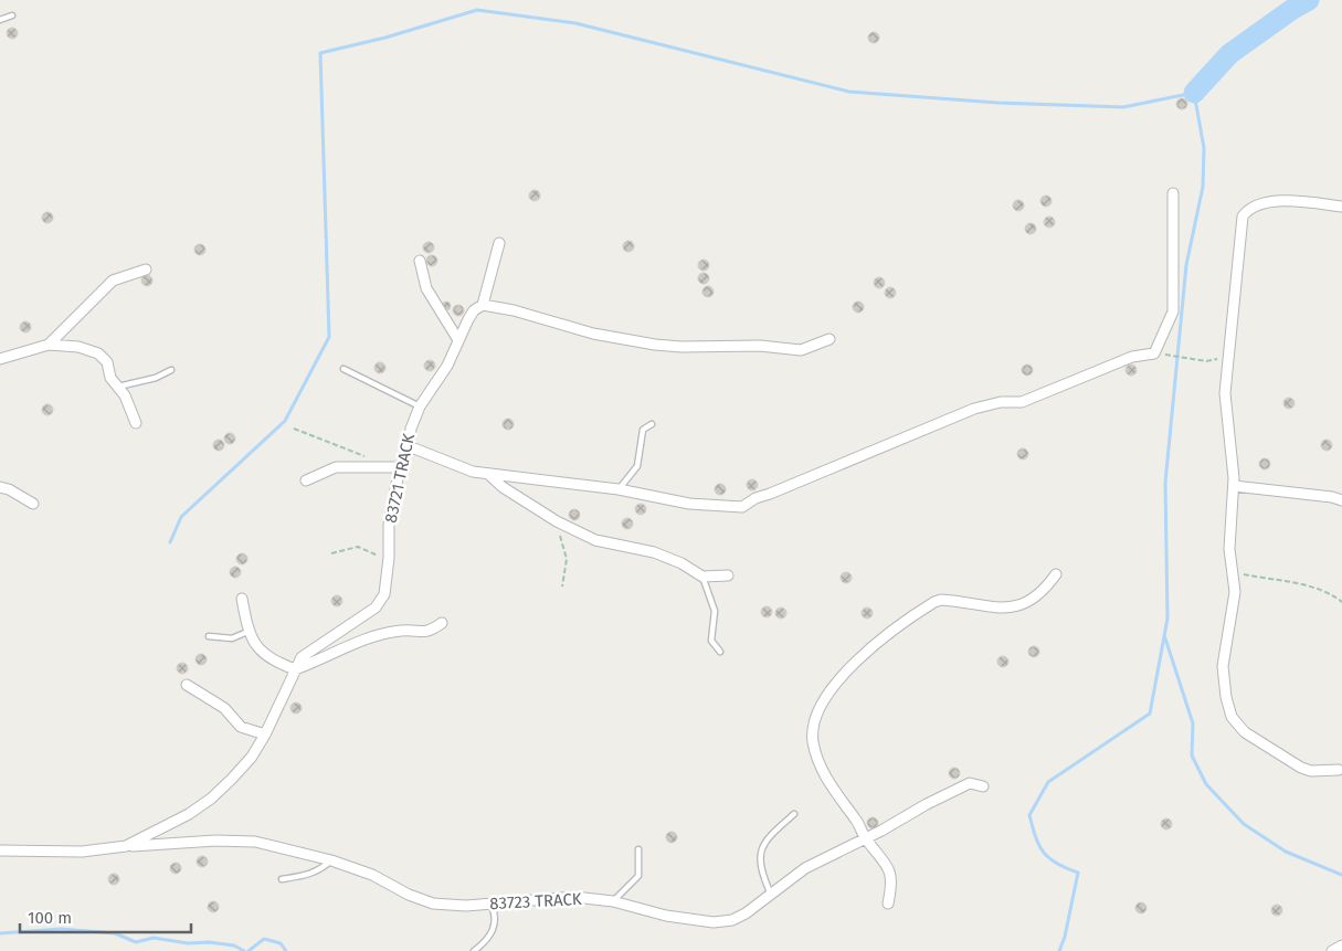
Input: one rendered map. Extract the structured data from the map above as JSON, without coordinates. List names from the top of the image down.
{
  "streets": {
    "street": ["83721 TRACK", "83723 TRACK"]
  },
  "crossings": [
    ["83721 TRACK", "83723 TRACK"]
  ],
  "scale_bar": "100 m"
}
